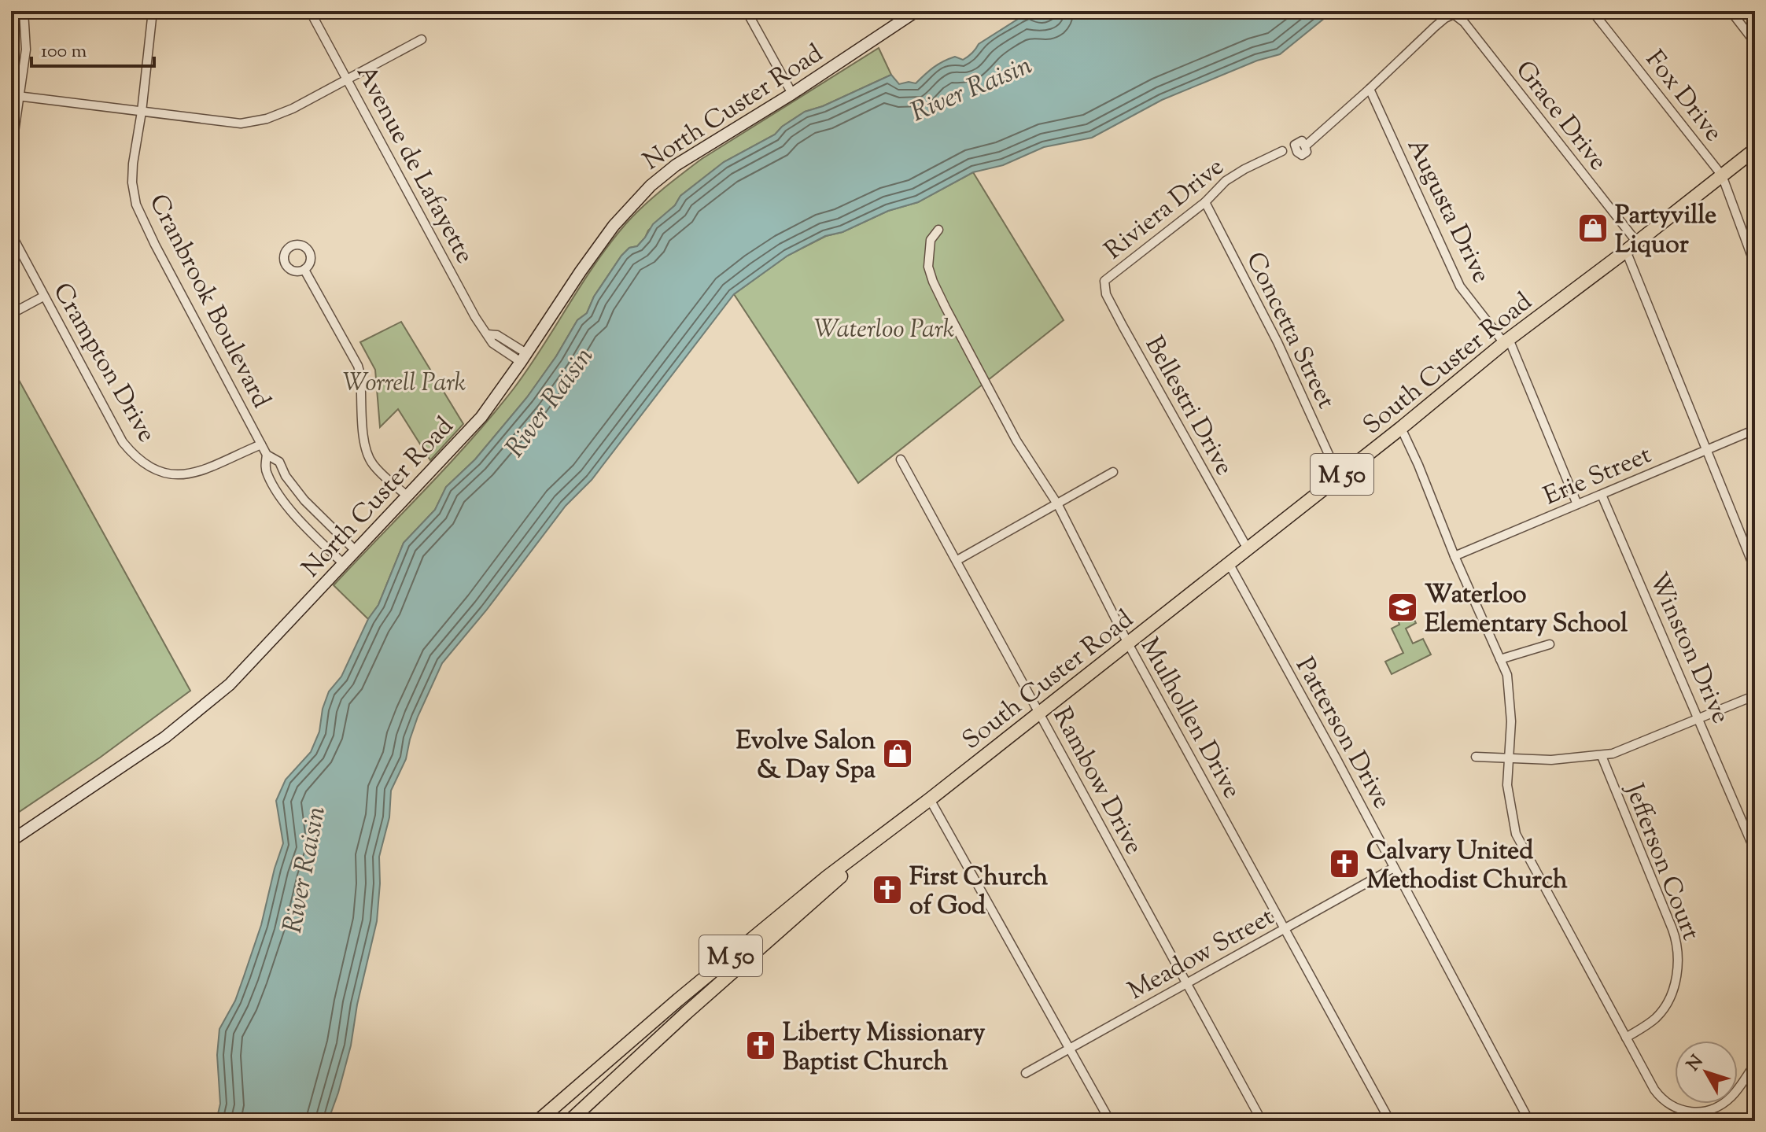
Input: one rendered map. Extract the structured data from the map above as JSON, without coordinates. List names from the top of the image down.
{
  "streets": {
    "main road": ["South Custer Road", "M 50"],
    "street": [
      "Fox Drive",
      "North Custer Road",
      "Grace Drive",
      "Avenue de Lafayette",
      "Riviera Drive",
      "Augusta Drive",
      "Cranbrook Boulevard",
      "Concetta Street",
      "Crampton Drive",
      "Bellestri Drive",
      "Erie Street",
      "Winston Drive",
      "Mulhollen Drive",
      "Patterson Drive",
      "Rambow Drive",
      "Jefferson Court",
      "Meadow Street"
    ]
  },
  "crossings": [
    ["Fox Drive", "South Custer Road"],
    ["North Custer Road", "Avenue de Lafayette"],
    ["North Custer Road", "Cranbrook Boulevard"],
    ["Grace Drive", "Augusta Drive"],
    ["Grace Drive", "South Custer Road"],
    ["Grace Drive", "Erie Street"],
    ["Riviera Drive", "Concetta Street"],
    ["Riviera Drive", "Bellestri Drive"],
    ["Augusta Drive", "South Custer Road"],
    ["Cranbrook Boulevard", "Crampton Drive"],
    ["Concetta Street", "South Custer Road"],
    ["South Custer Road", "Bellestri Drive"],
    ["South Custer Road", "Mulhollen Drive"],
    ["South Custer Road", "Patterson Drive"],
    ["South Custer Road", "Rambow Drive"],
    ["Erie Street", "Winston Drive"],
    ["Mulhollen Drive", "Meadow Street"],
    ["Patterson Drive", "Meadow Street"],
    ["Rambow Drive", "Meadow Street"]
  ],
  "water": ["River Raisin"],
  "parks": ["Waterloo Park", "Worrell Park"],
  "places": {
    "shop": ["Partyville Liquor", "Evolve Salon & Day Spa"],
    "school or university": ["Waterloo Elementary School"],
    "church": ["Calvary United Methodist Church", "First Church of God", "Liberty Missionary Baptist Church"]
  },
  "scale_bar": "100 m",
  "north": "top left"
}
